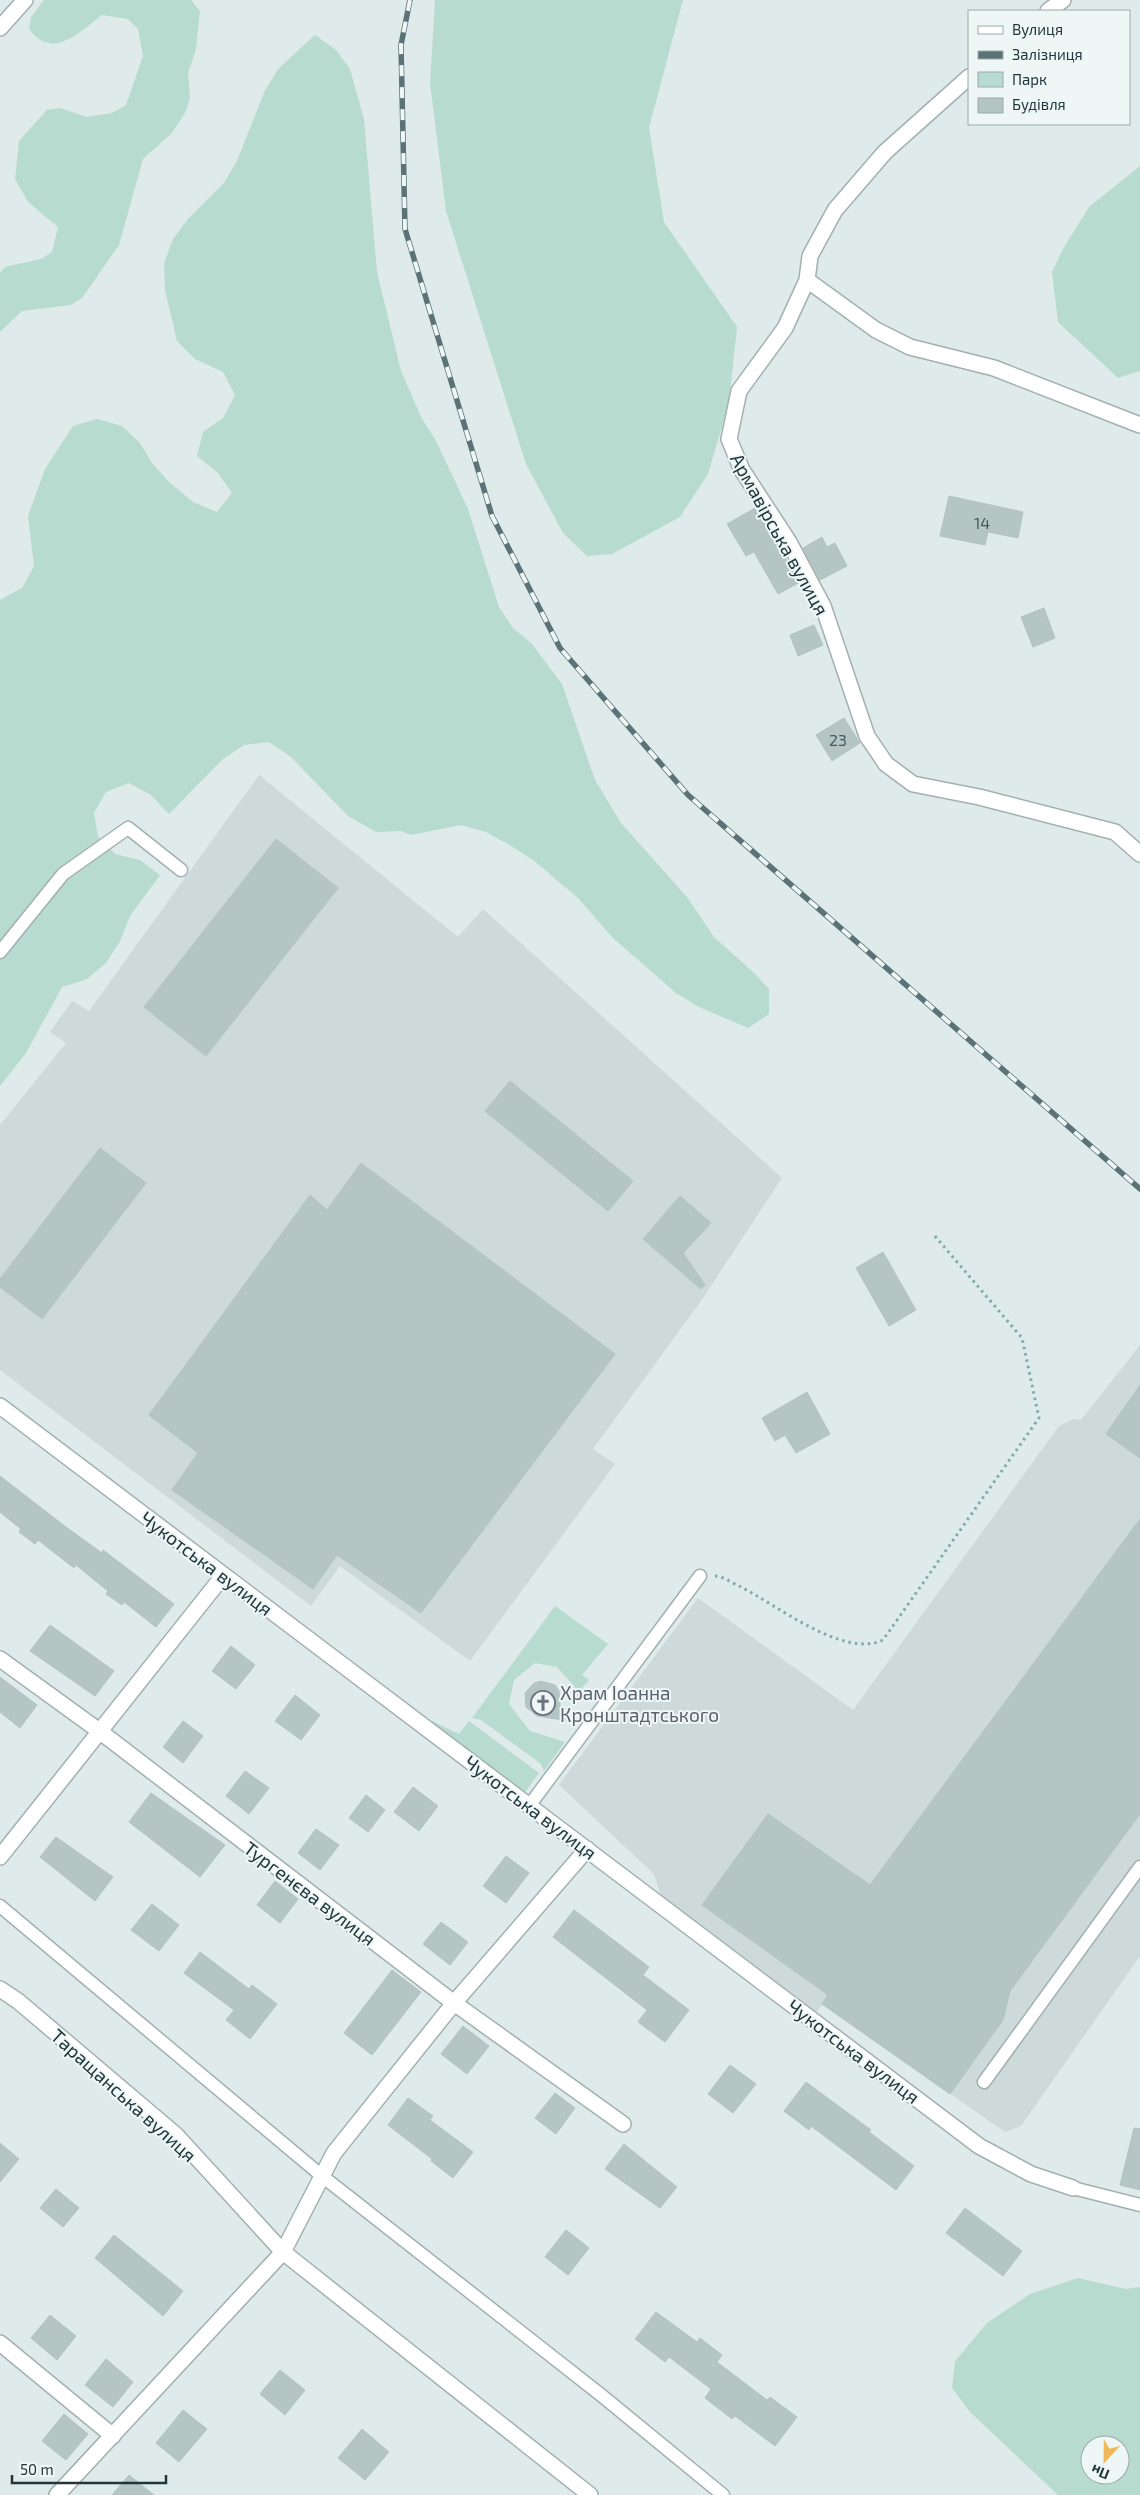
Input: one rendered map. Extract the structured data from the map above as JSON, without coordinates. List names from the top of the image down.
{
  "streets": {
    "street": [
      "Армавірська вулиця",
      "Чукотська вулиця",
      "Тургенєва вулиця",
      "Таращанська вулиця"
    ]
  },
  "places": {
    "church": ["Храм Іоанна Кронштадтського"]
  },
  "house_numbers": ["14", "23"],
  "legend": [
    "Вулиця",
    "Залізниця",
    "Парк",
    "Будівля"
  ],
  "scale_bar": "50 m",
  "north": "bottom"
}
